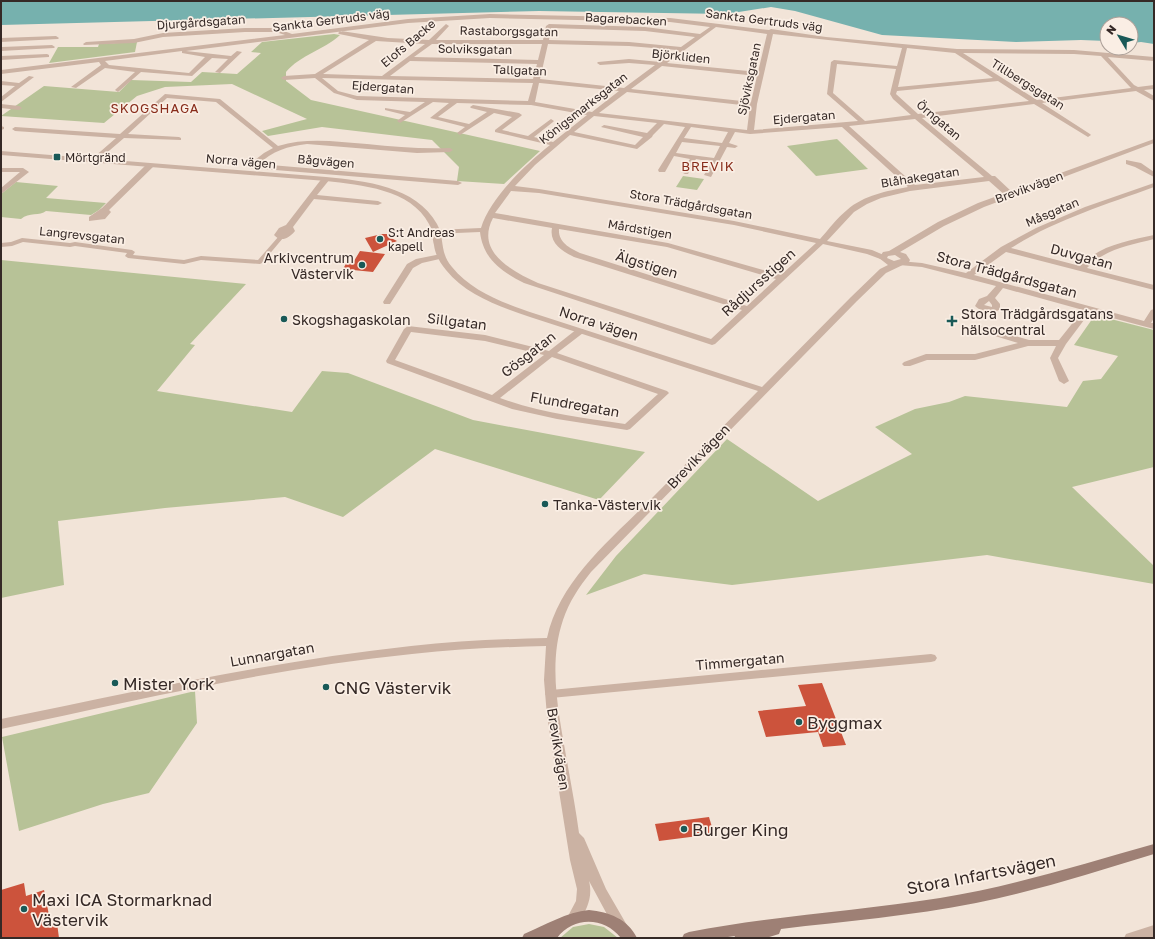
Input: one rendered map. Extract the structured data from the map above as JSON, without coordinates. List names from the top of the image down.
{
  "streets": {
    "main road": ["Stora Infartsvägen"],
    "street": [
      "Bagarebacken",
      "Sankta Gertruds väg",
      "Djurgårdsgatan",
      "Rastaborgsgatan",
      "Elofs Backe",
      "Solviksgatan",
      "Björkliden",
      "Tallgatan",
      "Sjöviksgatan",
      "Tillbergsgatan",
      "Ejdergatan",
      "Königsmarksgatan",
      "Örngatan",
      "Norra vägen",
      "Bågvägen",
      "Blåhakegatan",
      "Brevikvägen",
      "Stora Trädgårdsgatan",
      "Måsgatan",
      "Mårdstigen",
      "Langrevsgatan",
      "Duvgatan",
      "Älgstigen",
      "Rådjursstigen",
      "Sillgatan",
      "Gösgatan",
      "Flundregatan",
      "Lunnargatan",
      "Timmergatan"
    ]
  },
  "crossings": [
    ["Bagarebacken", "Rastaborgsgatan"],
    ["Bagarebacken", "Königsmarksgatan"],
    ["Sankta Gertruds väg", "Djurgårdsgatan"],
    ["Sankta Gertruds väg", "Rastaborgsgatan"],
    ["Sankta Gertruds väg", "Sjöviksgatan"],
    ["Sankta Gertruds väg", "Tillbergsgatan"],
    ["Sankta Gertruds väg", "Königsmarksgatan"],
    ["Rastaborgsgatan", "Elofs Backe"],
    ["Rastaborgsgatan", "Königsmarksgatan"],
    ["Elofs Backe", "Solviksgatan"],
    ["Elofs Backe", "Tallgatan"],
    ["Björkliden", "Sjöviksgatan"],
    ["Björkliden", "Königsmarksgatan"],
    ["Tallgatan", "Sjöviksgatan"],
    ["Tallgatan", "Ejdergatan"],
    ["Tallgatan", "Königsmarksgatan"],
    ["Sjöviksgatan", "Ejdergatan"],
    ["Tillbergsgatan", "Ejdergatan"],
    ["Ejdergatan", "Königsmarksgatan"],
    ["Ejdergatan", "Örngatan"],
    ["Königsmarksgatan", "Stora Trädgårdsgatan"],
    ["Königsmarksgatan", "Mårdstigen"],
    ["Königsmarksgatan", "Rådjursstigen"],
    ["Örngatan", "Blåhakegatan"],
    ["Örngatan", "Brevikvägen"],
    ["Norra vägen", "Brevikvägen"],
    ["Norra vägen", "Gösgatan"],
    ["Blåhakegatan", "Stora Trädgårdsgatan"],
    ["Blåhakegatan", "Rådjursstigen"],
    ["Brevikvägen", "Stora Trädgårdsgatan"],
    ["Brevikvägen", "Lunnargatan"],
    ["Brevikvägen", "Timmergatan"],
    ["Stora Trädgårdsgatan", "Måsgatan"],
    ["Stora Trädgårdsgatan", "Rådjursstigen"],
    ["Måsgatan", "Duvgatan"],
    ["Mårdstigen", "Älgstigen"],
    ["Mårdstigen", "Rådjursstigen"],
    ["Älgstigen", "Rådjursstigen"],
    ["Sillgatan", "Gösgatan"],
    ["Sillgatan", "Flundregatan"],
    ["Gösgatan", "Flundregatan"]
  ],
  "districts": ["SKOGSHAGA", "BREVIK"],
  "places": {
    "transit": ["Mörtgränd"],
    "other": [
      "S:t Andreas kapell",
      "Arkivcentrum Västervik",
      "Skogshagaskolan",
      "Tanka-Västervik",
      "Mister York",
      "CNG Västervik",
      "Byggmax",
      "Burger King",
      "Maxi ICA Stormarknad Västervik"
    ],
    "health": ["Stora Trädgårdsgatans hälsocentral"]
  },
  "north": "top left"
}
